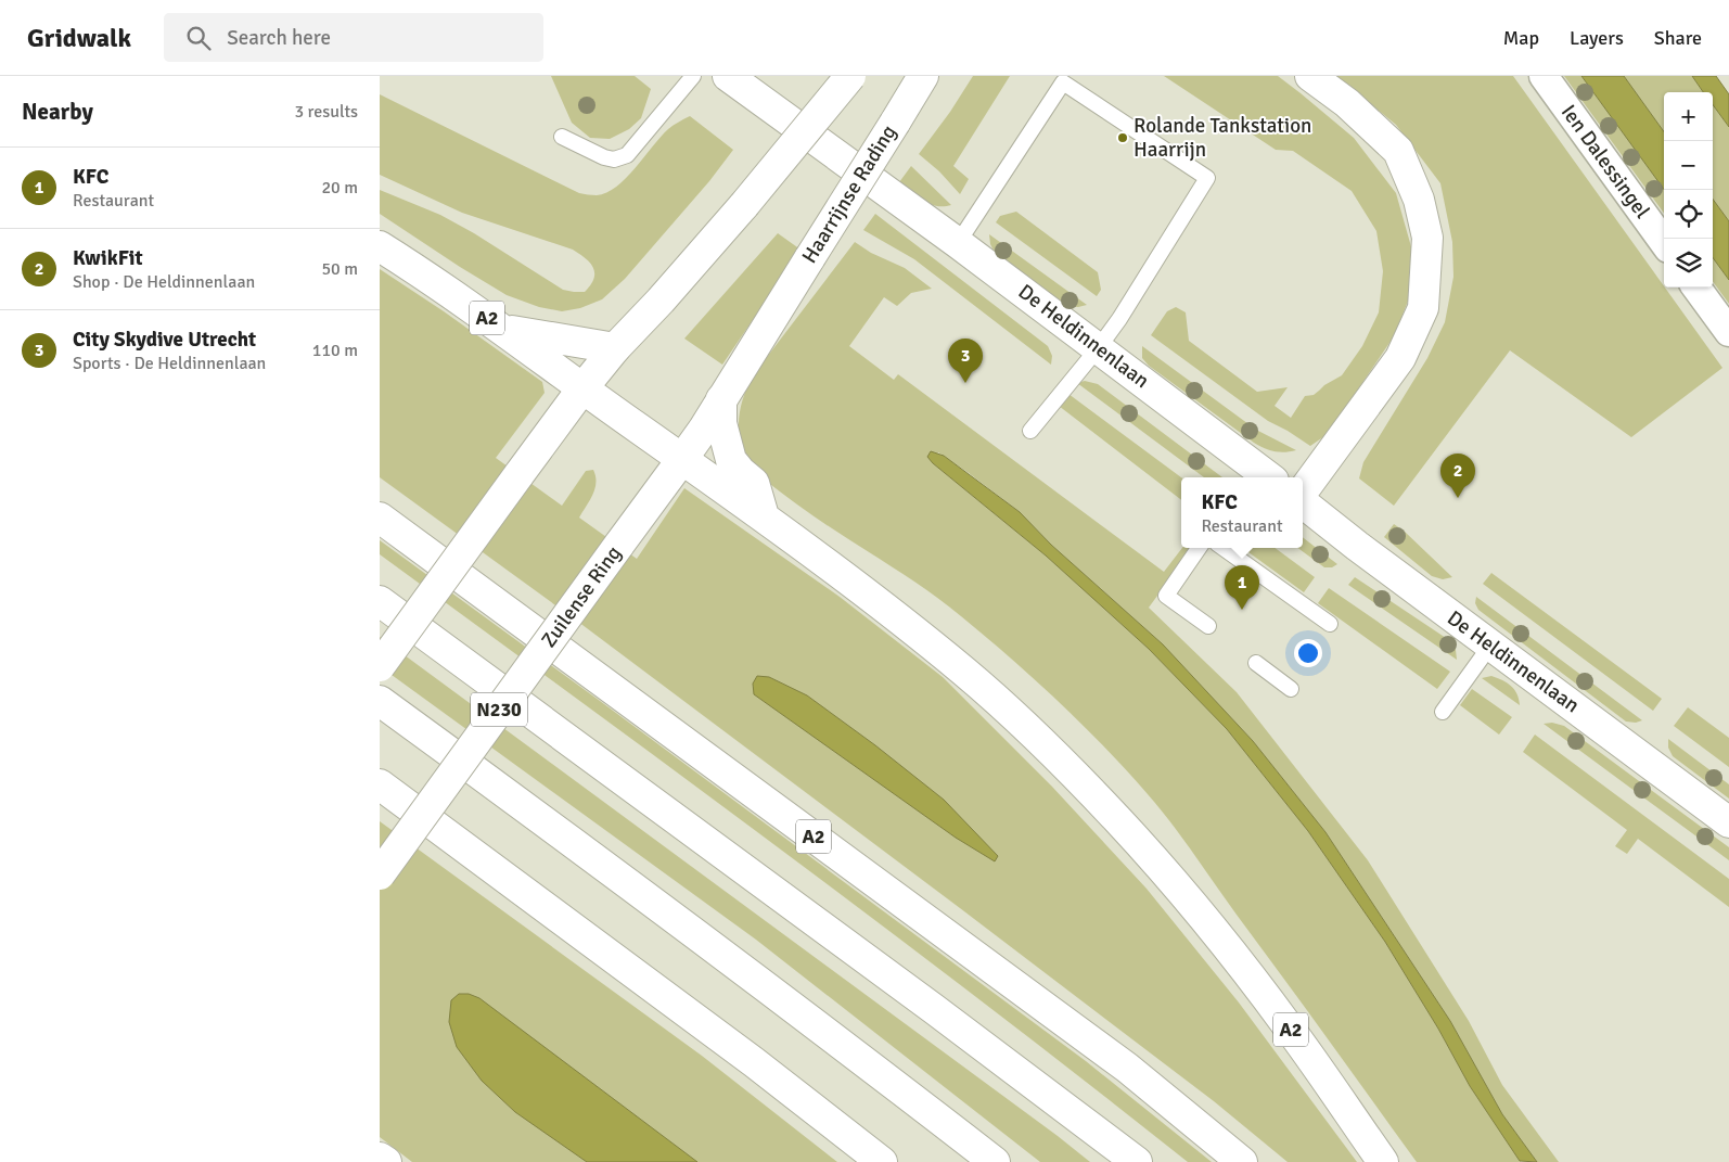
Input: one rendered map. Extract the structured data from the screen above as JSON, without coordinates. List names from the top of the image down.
{
  "streets": {
    "main road": [
      "Haarrijnse Rading",
      "A2",
      "De Heldinnenlaan",
      "Zuilense Ring",
      "N230"
    ],
    "street": ["Ien Dalessingel"]
  },
  "crossings": [
    ["Haarrijnse Rading", "Zuilense Ring"],
    ["A2", "Zuilense Ring"]
  ],
  "places": ["Rolande Tankstation Haarrijn"],
  "page": {
    "header": "Gridwalk",
    "search": "Search here",
    "nav": ["Map", "Layers", "Share"],
    "heading": ["Nearby", "3 results"],
    "map_buttons": ["+", "−"],
    "list": [
      {
        "mark": "1",
        "name": "KFC",
        "note": "Restaurant",
        "value": "20 m"
      },
      {
        "mark": "2",
        "name": "KwikFit",
        "note": "Shop · De Heldinnenlaan",
        "value": "50 m"
      },
      {
        "mark": "3",
        "name": "City Skydive Utrecht",
        "note": "Sports · De Heldinnenlaan",
        "value": "110 m"
      }
    ],
    "pins": ["3", "2", "1"],
    "popup": ["KFC", "Restaurant"]
  }
}
